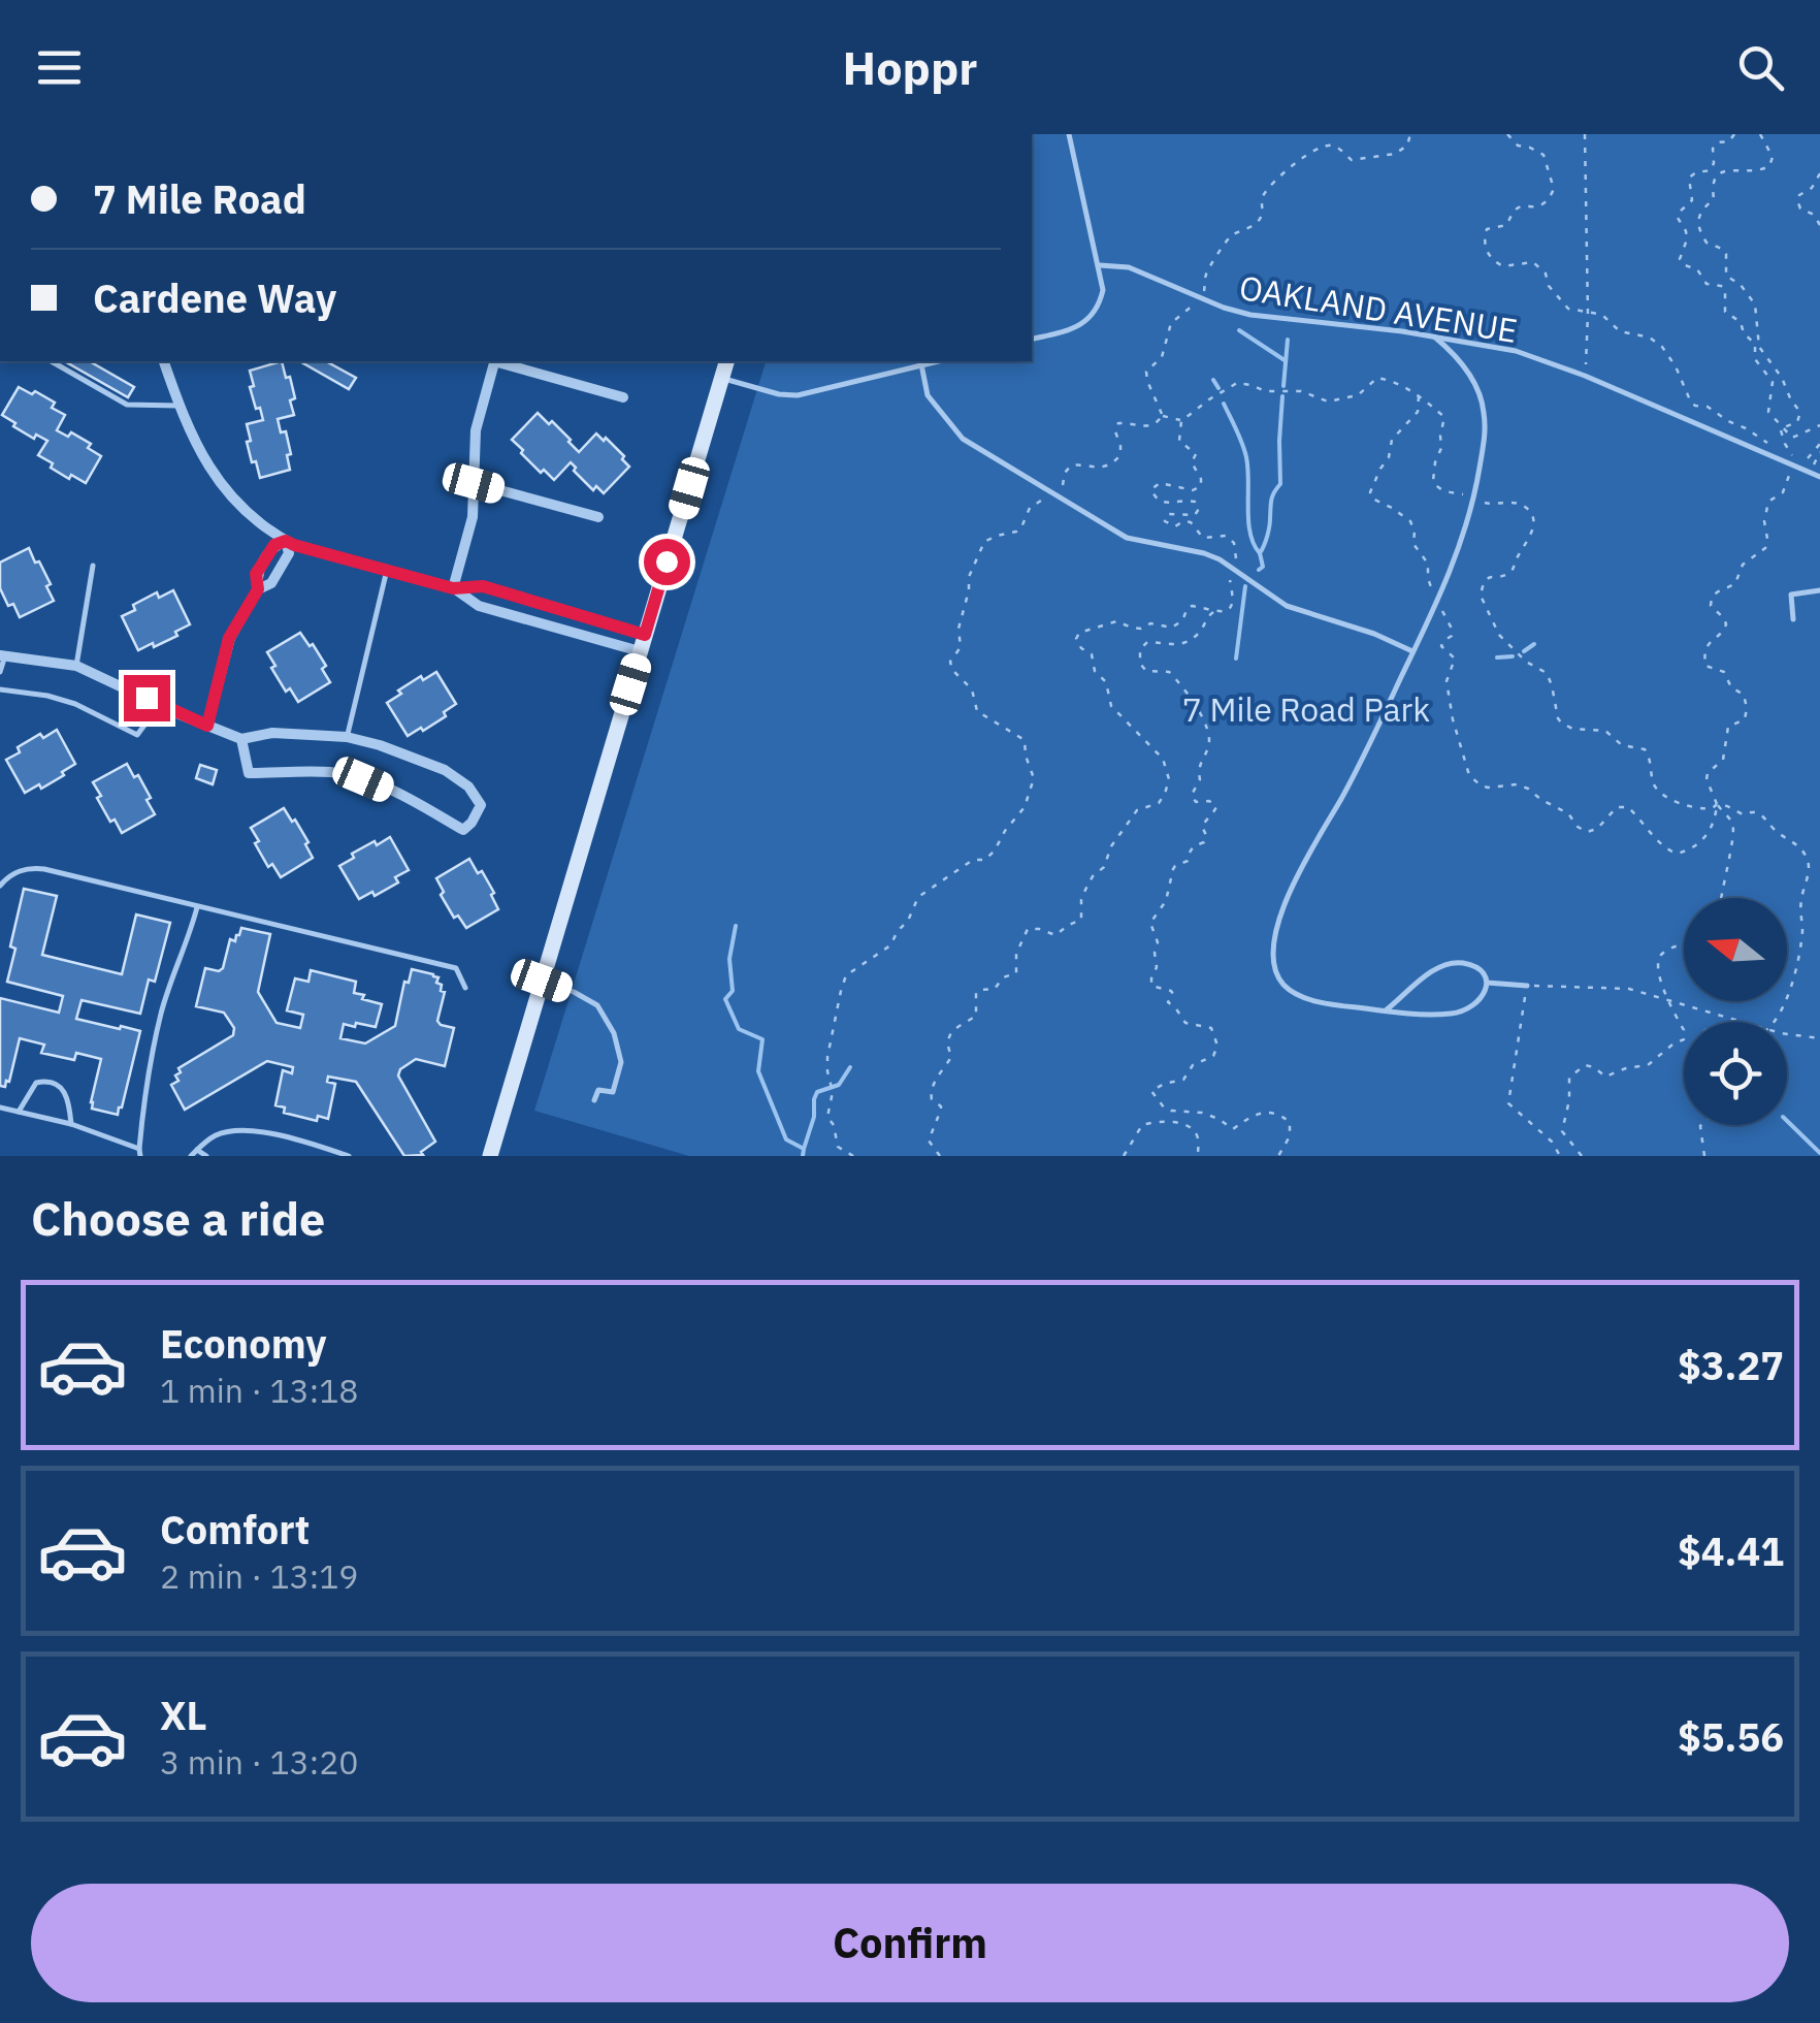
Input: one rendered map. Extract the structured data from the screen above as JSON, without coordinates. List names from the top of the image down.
{
  "streets": {
    "lane": ["OAKLAND AVENUE"]
  },
  "parks": ["7 Mile Road Park"],
  "north": "left",
  "page": {
    "header": "Hoppr",
    "banner": ["7 Mile Road", "Cardene Way"],
    "heading": "Choose a ride",
    "list": [
      {
        "name": "Economy",
        "note": "1 min · 13:18",
        "value": "$3.27"
      },
      {
        "name": "Comfort",
        "note": "2 min · 13:19",
        "value": "$4.41"
      },
      {
        "name": "XL",
        "note": "3 min · 13:20",
        "value": "$5.56"
      }
    ],
    "buttons": "Confirm"
  }
}
